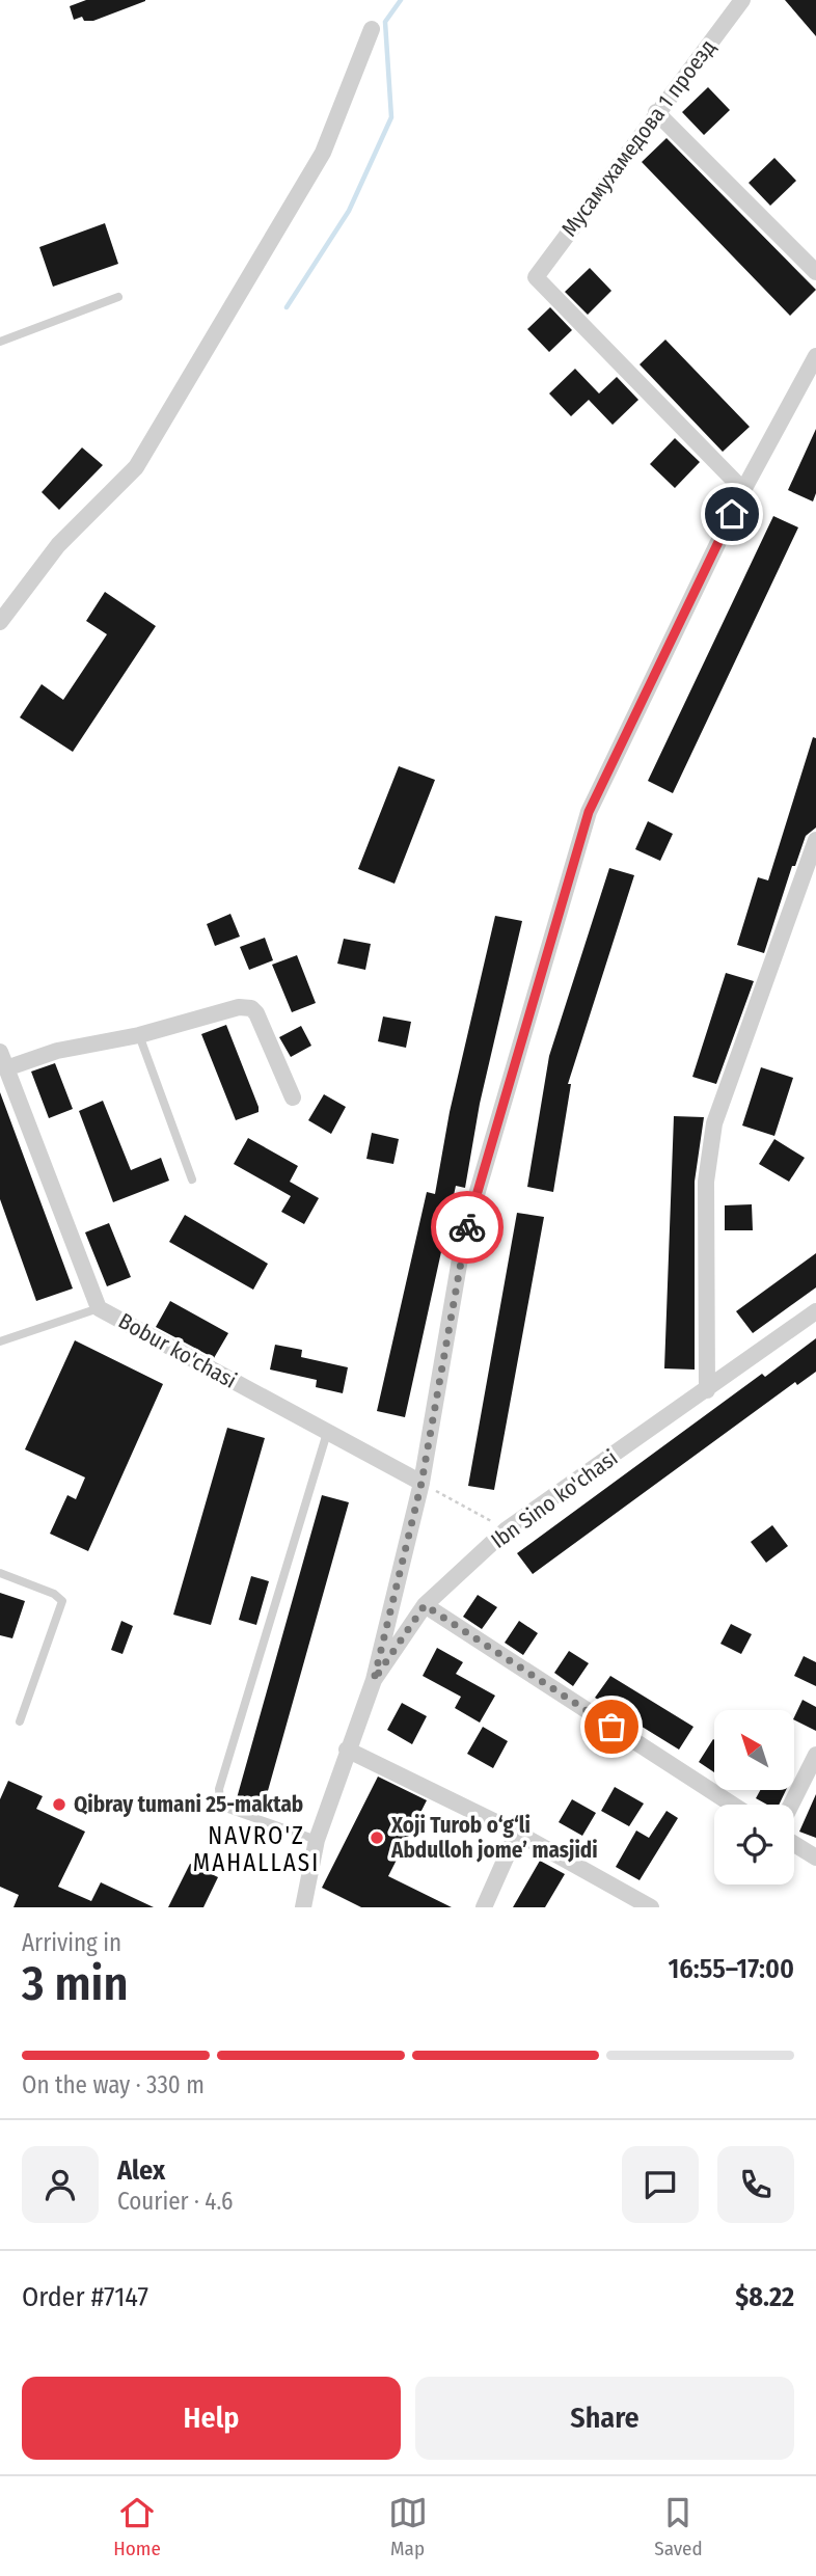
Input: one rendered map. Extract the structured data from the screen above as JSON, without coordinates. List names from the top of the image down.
{
  "streets": {
    "street": ["Мусамухамедова 1 проезд", "Bobur ko'chasi", "Ibn Sino ko'chasi"]
  },
  "districts": ["NAVRO'Z MAHALLASI"],
  "places": ["Qibray tumani 25-maktab", "Xoji Turob o‘g‘li Abdulloh jome’ masjidi"],
  "north": "top left",
  "page": {
    "heading": ["3 min", "Arriving in", "16:55–17:00"],
    "panel": [
      "Alex",
      "Courier · 4.6",
      "Order #7147",
      "$8.22"
    ],
    "bar": "On the way · 330 m",
    "buttons": ["Help", "Share"],
    "tabs": ["Home", "Map", "Saved"]
  }
}
